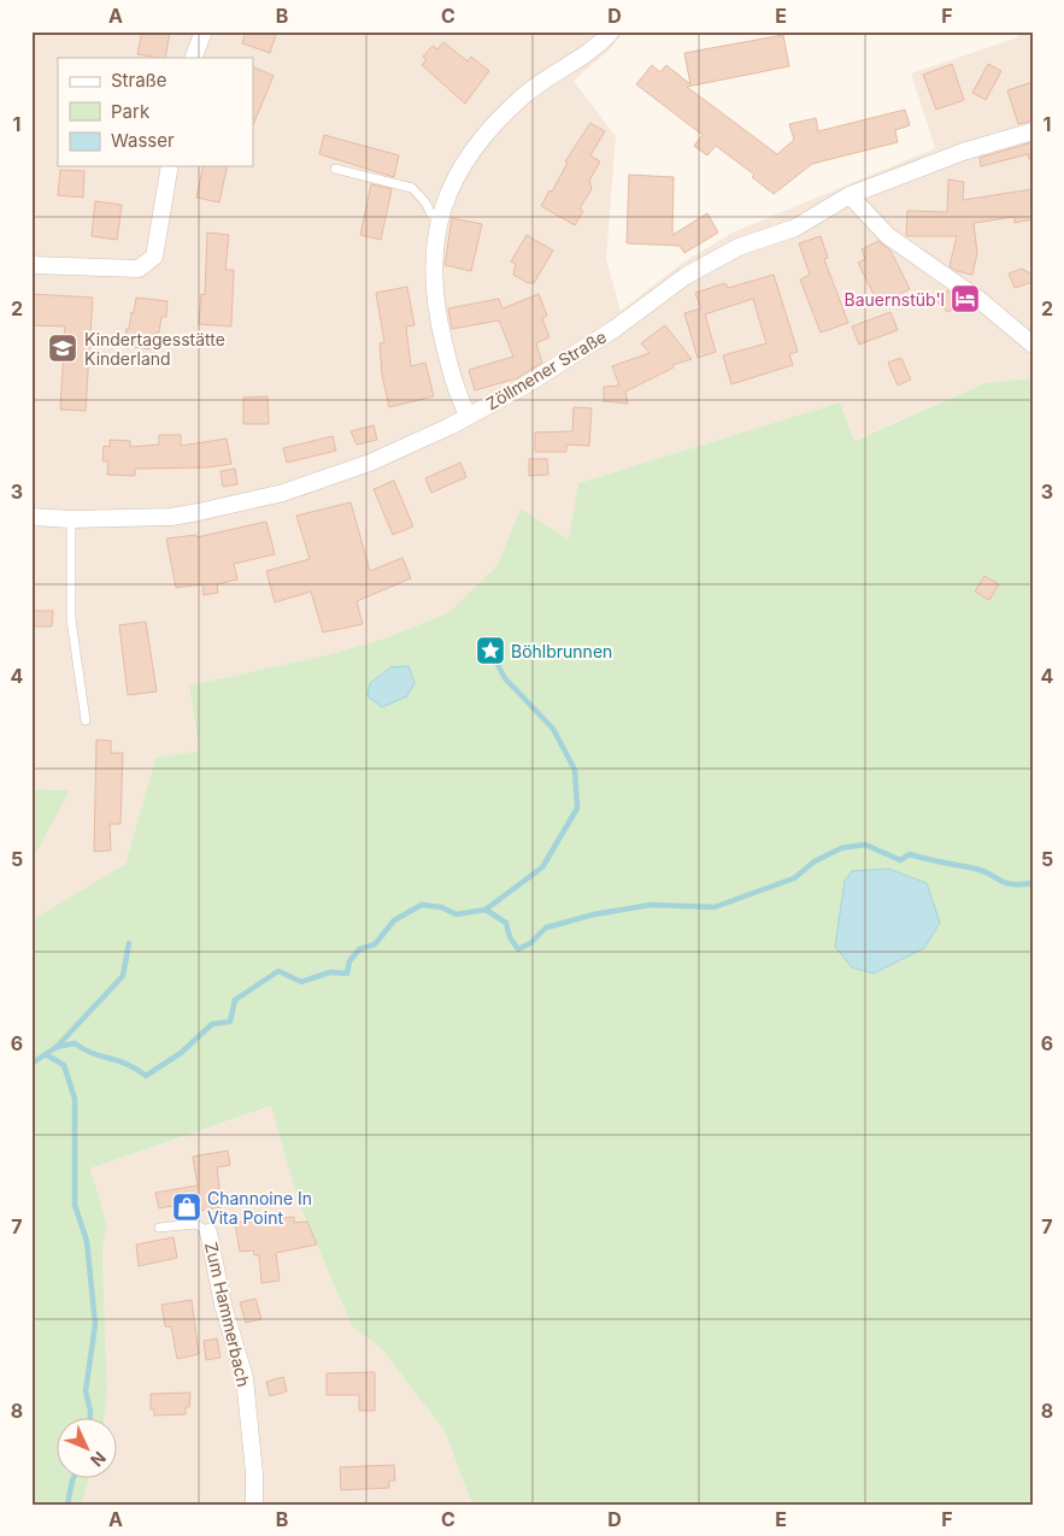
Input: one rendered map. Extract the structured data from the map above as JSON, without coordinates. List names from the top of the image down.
{
  "streets": {
    "street": ["Zöllmener Straße", "Zum Hammerbach"]
  },
  "places": {
    "hotel": ["Bauernstüb'l"],
    "school or university": ["Kindertagesstätte Kinderland"],
    "place": ["Böhlbrunnen"],
    "shop": ["Channoine In Vita Point"]
  },
  "legend": ["Straße", "Park", "Wasser"],
  "north": "bottom right",
  "grid": {
    "columns": [
      "A",
      "B",
      "C",
      "D",
      "E",
      "F"
    ],
    "rows": [
      "1",
      "2",
      "3",
      "4",
      "5",
      "6",
      "7",
      "8"
    ]
  }
}
